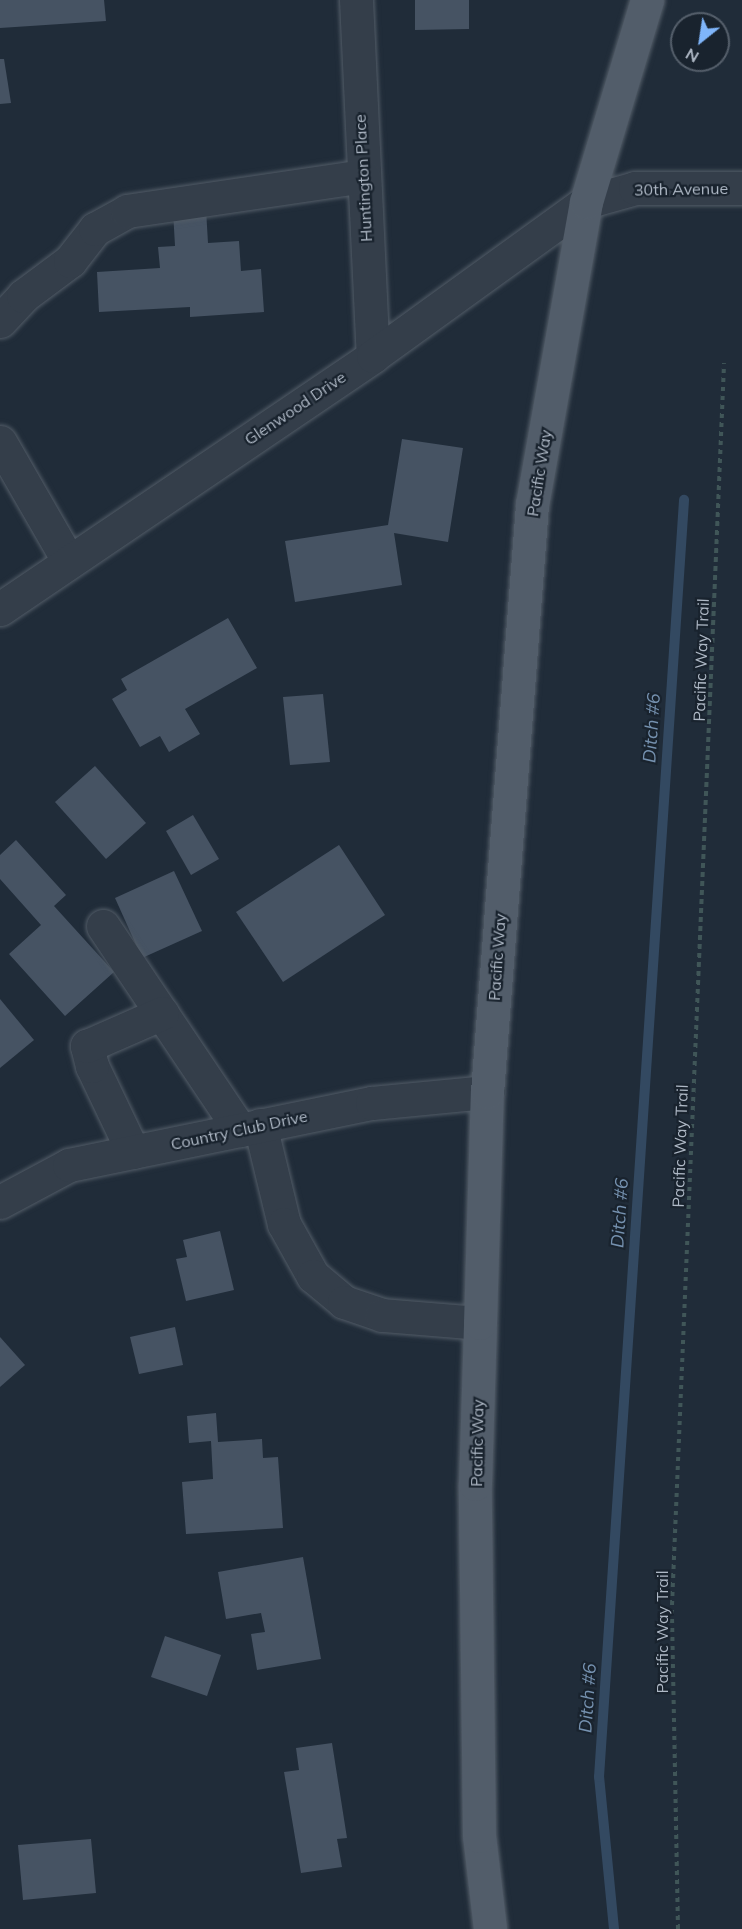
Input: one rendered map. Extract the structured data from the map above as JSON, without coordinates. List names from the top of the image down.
{
  "streets": {
    "main road": ["Pacific Way"],
    "street": [
      "Huntington Place",
      "30th Avenue",
      "Glenwood Drive",
      "Country Club Drive"
    ],
    "path": ["Pacific Way Trail"]
  },
  "crossings": [
    ["Huntington Place", "Glenwood Drive"],
    ["30th Avenue", "Glenwood Drive"],
    ["30th Avenue", "Pacific Way"],
    ["Glenwood Drive", "Pacific Way"],
    ["Pacific Way", "Country Club Drive"]
  ],
  "water": ["Ditch #6"],
  "north": "bottom left"
}
